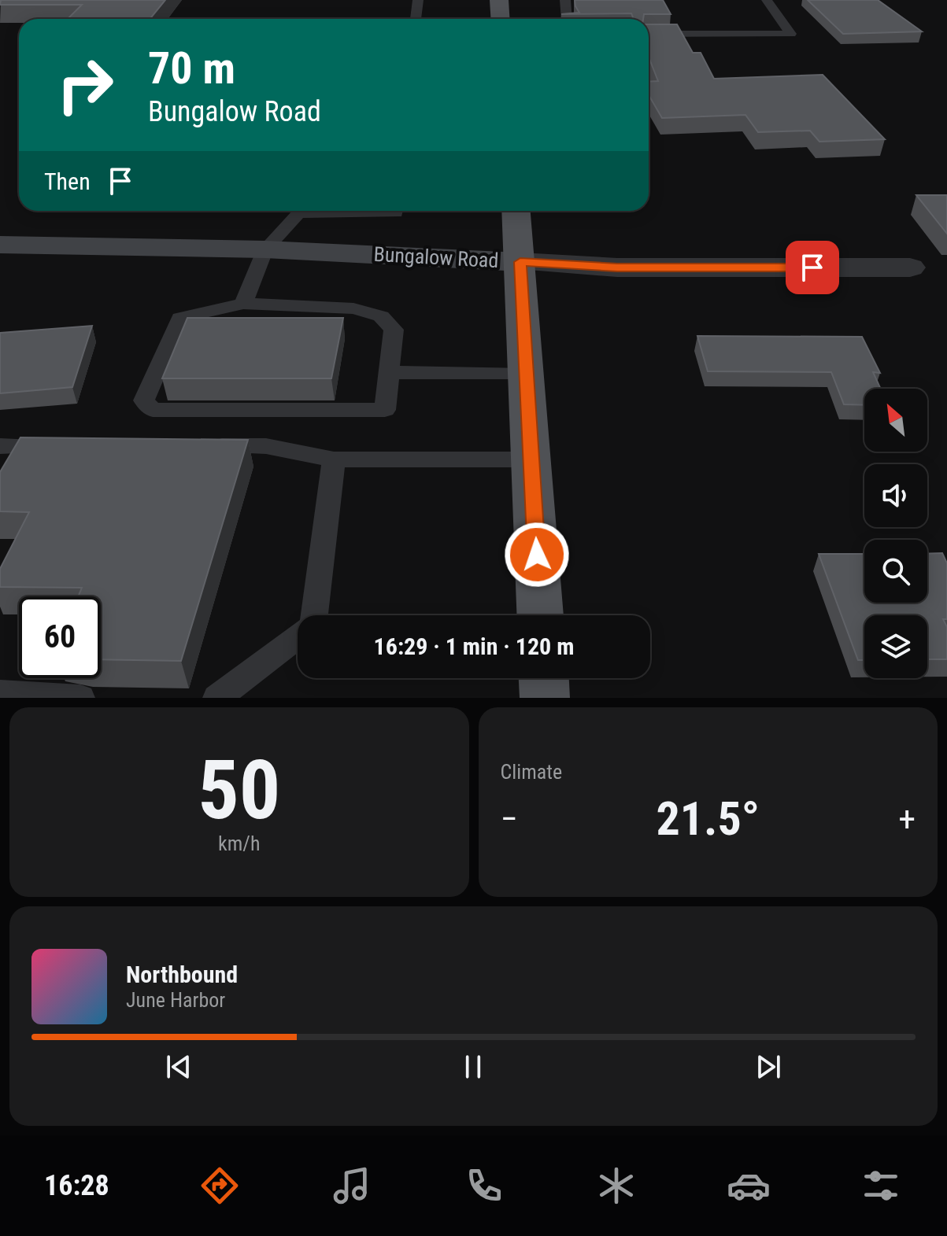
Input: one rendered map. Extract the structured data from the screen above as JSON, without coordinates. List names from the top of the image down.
{
  "streets": {
    "street": ["Bungalow Road"]
  },
  "north": "top left",
  "page": {
    "turn": ["70 m", "Bungalow Road"],
    "then": "Then",
    "limit": "60",
    "trip": "16:29 · 1 min · 120 m",
    "tile": [
      ["50", "km/h"],
      "Climate"
    ],
    "heat": ["−", "21.5°", "+"],
    "song": ["Northbound", "June Harbor"],
    "tabs": "16:28"
  }
}
